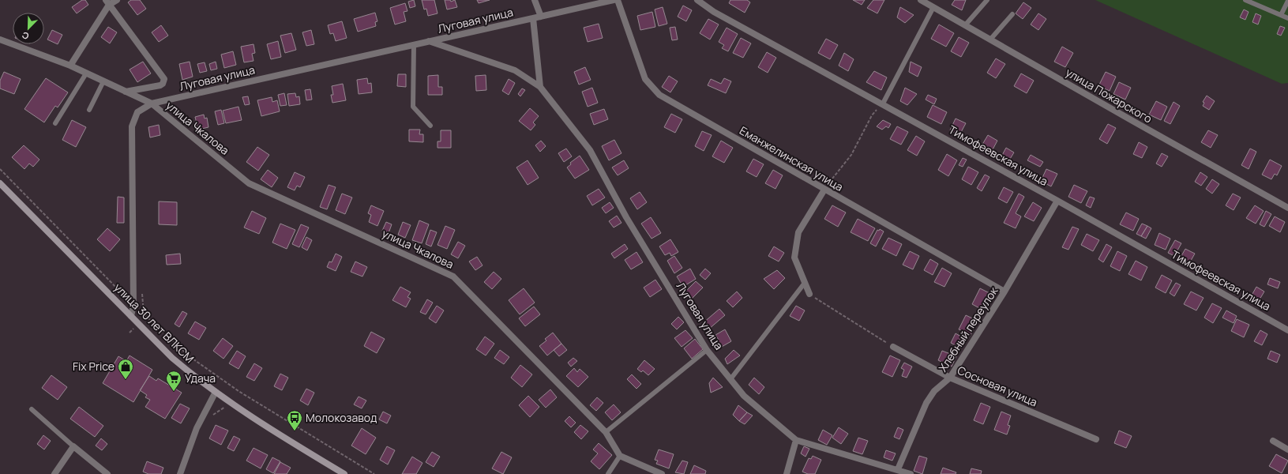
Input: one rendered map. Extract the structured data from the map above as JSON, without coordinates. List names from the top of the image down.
{
  "streets": {
    "main road": ["улица 30 лет ВЛКСМ"],
    "street": [
      "Луговая улица",
      "улица Пожарского",
      "улица Чкалова",
      "Тимофеевская улица",
      "Еманжелинская улица",
      "Хлебный переулок",
      "Сосновая улица"
    ]
  },
  "crossings": [
    ["Луговая улица", "улица Чкалова"],
    ["Луговая улица", "улица 30 лет ВЛКСМ"],
    ["Луговая улица", "Хлебный переулок"],
    ["Тимофеевская улица", "Хлебный переулок"],
    ["Еманжелинская улица", "Хлебный переулок"],
    ["Хлебный переулок", "Сосновая улица"]
  ],
  "places": {
    "shop": ["Fix Price"],
    "supermarket": ["Удача"],
    "bus stop": ["Молокозавод"]
  },
  "north": "bottom left"
}
